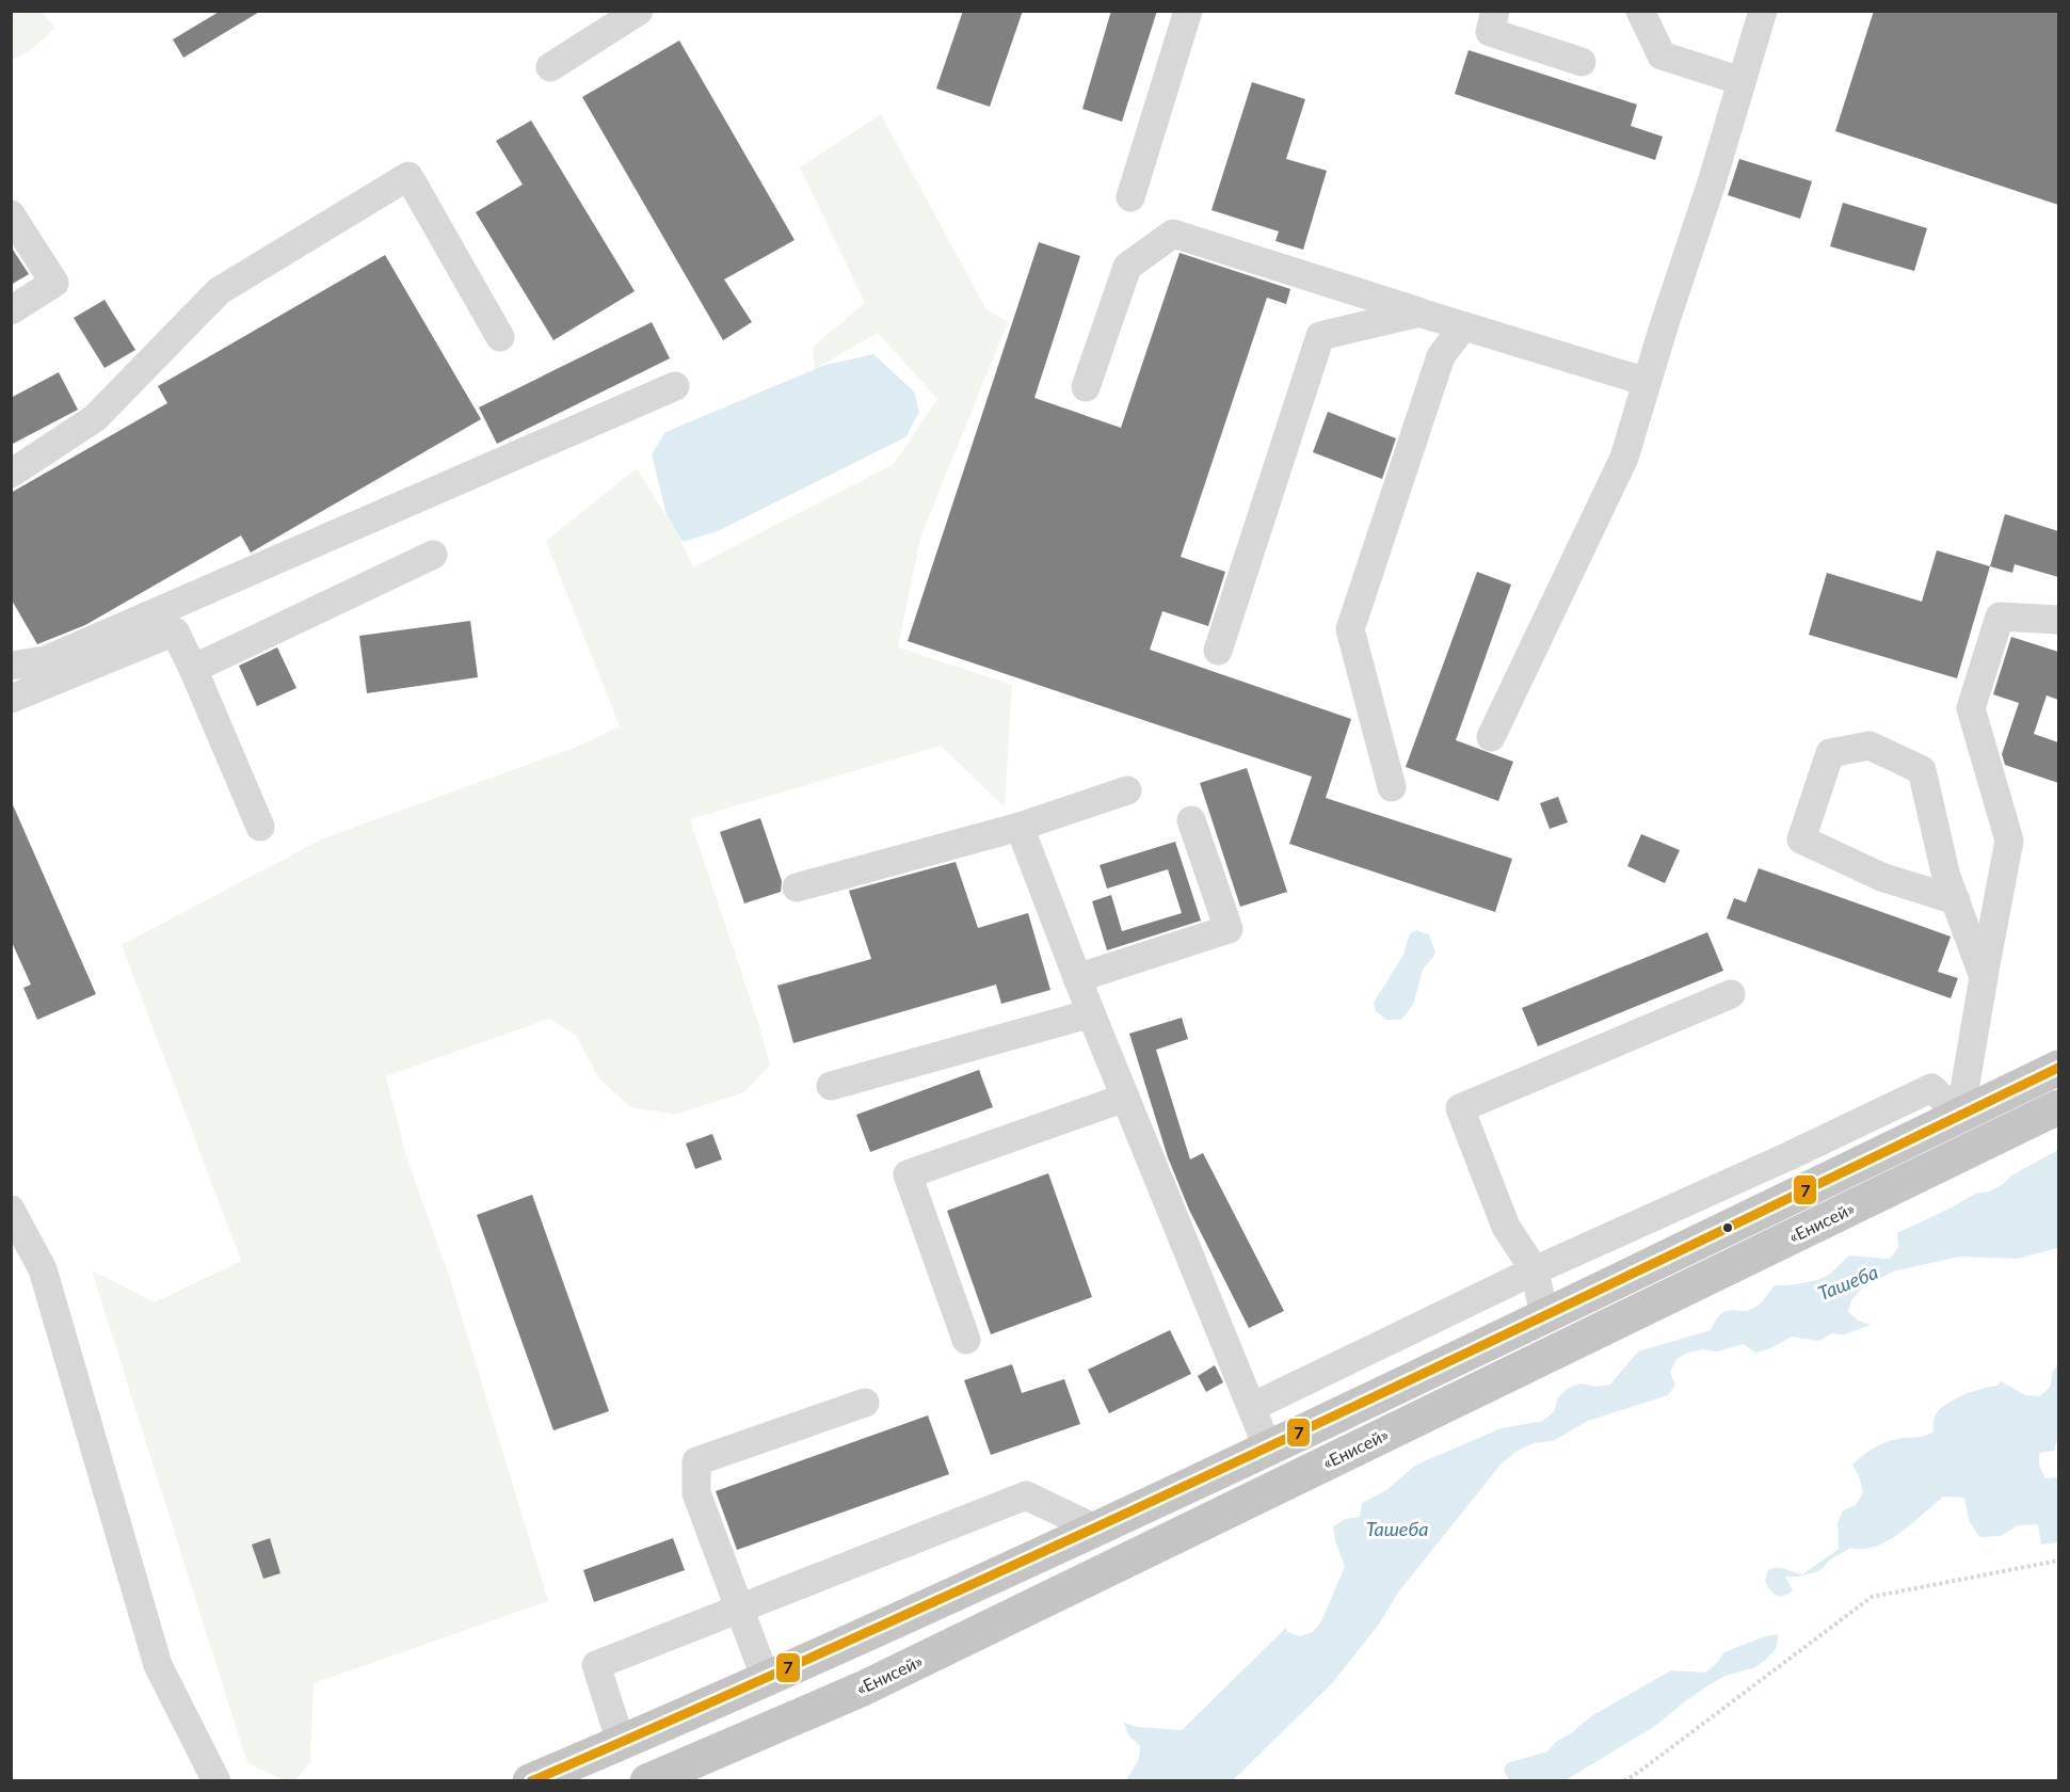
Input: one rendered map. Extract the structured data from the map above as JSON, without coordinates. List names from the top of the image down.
{
  "streets": {
    "highway": ["«Енисей»"]
  },
  "water": ["Ташеба"],
  "lines": ["transit line 7"]
}
